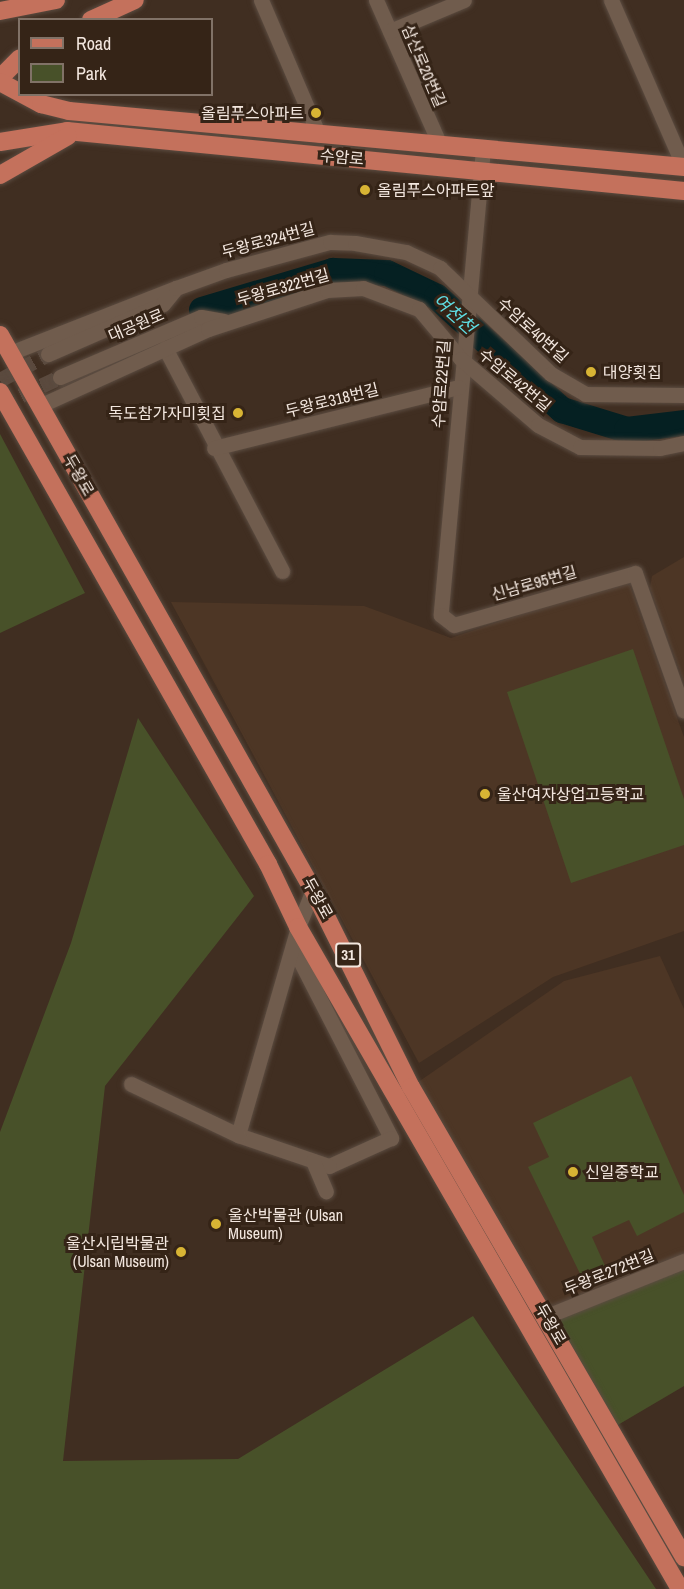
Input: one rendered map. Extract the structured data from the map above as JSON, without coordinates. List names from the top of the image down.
{
  "streets": {
    "main road": ["수암로", "두왕로", "31"],
    "street": [
      "삼산로20번길",
      "두왕로324번길",
      "두왕로322번길",
      "대공원로",
      "수암로40번길",
      "수암로42번길",
      "수암로22번길",
      "두왕로318번길",
      "신남로95번길",
      "두왕로272번길"
    ]
  },
  "crossings": [
    ["삼산로20번길", "수암로"],
    ["수암로", "수암로22번길"],
    ["두왕로324번길", "대공원로"],
    ["두왕로324번길", "수암로40번길"],
    ["두왕로324번길", "수암로22번길"],
    ["두왕로324번길", "두왕로"],
    ["두왕로322번길", "대공원로"],
    ["두왕로322번길", "수암로42번길"],
    ["두왕로322번길", "수암로22번길"],
    ["두왕로322번길", "두왕로"],
    ["수암로40번길", "수암로22번길"],
    ["수암로42번길", "수암로22번길"],
    ["수암로22번길", "두왕로318번길"],
    ["수암로22번길", "신남로95번길"],
    ["두왕로", "두왕로272번길"]
  ],
  "water": ["여천천"],
  "places": [
    "올림푸스아파트",
    "올림푸스아파트앞",
    "대양횟집",
    "독도참가자미횟집",
    "울산여자상업고등학교",
    "신일중학교",
    "울산박물관 (Ulsan Museum)",
    "울산시립박물관 (Ulsan Museum)"
  ],
  "legend": ["Road", "Park"]
}
